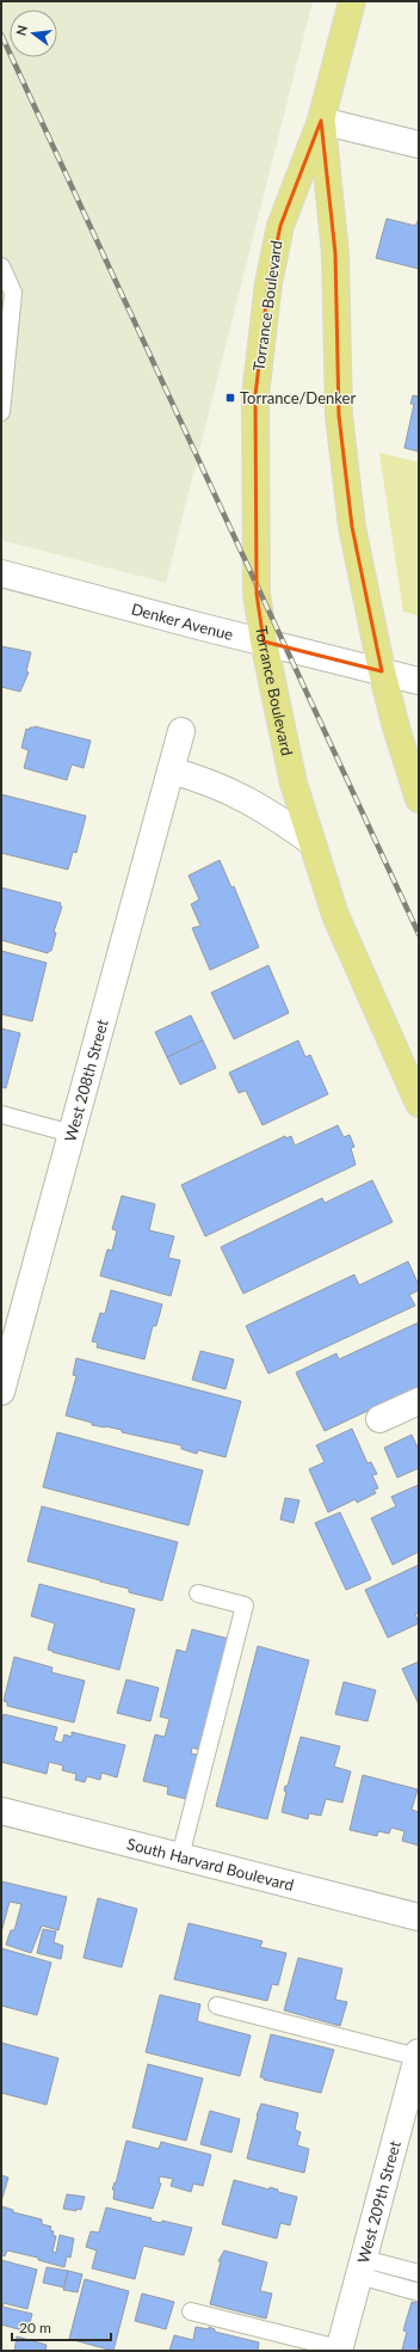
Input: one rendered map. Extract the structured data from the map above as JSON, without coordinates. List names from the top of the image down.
{
  "streets": {
    "main road": ["Torrance Boulevard"],
    "street": [
      "Denker Avenue",
      "West 208th Street",
      "South Harvard Boulevard",
      "West 209th Street"
    ]
  },
  "crossings": [
    ["Torrance Boulevard", "Denker Avenue"]
  ],
  "places": {
    "transit": ["Torrance/Denker"]
  },
  "scale_bar": "20 m",
  "north": "left"
}
